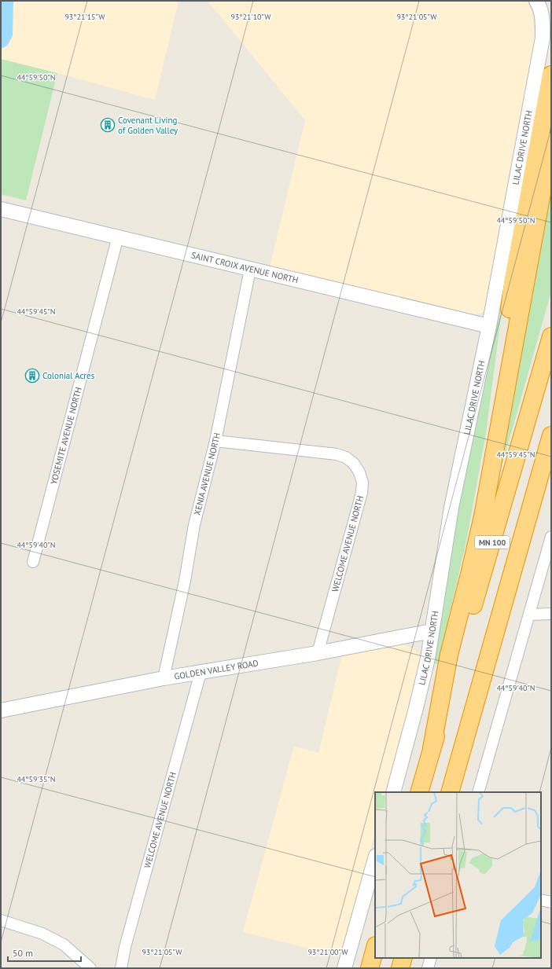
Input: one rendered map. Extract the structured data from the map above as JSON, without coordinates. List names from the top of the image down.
{
  "streets": {
    "highway": ["MN 100"],
    "street": [
      "LILAC DRIVE NORTH",
      "SAINT CROIX AVENUE NORTH",
      "YOSEMITE AVENUE NORTH",
      "XENIA AVENUE NORTH",
      "WELCOME AVENUE NORTH",
      "GOLDEN VALLEY ROAD"
    ]
  },
  "crossings": [
    ["LILAC DRIVE NORTH", "SAINT CROIX AVENUE NORTH"],
    ["LILAC DRIVE NORTH", "GOLDEN VALLEY ROAD"],
    ["SAINT CROIX AVENUE NORTH", "YOSEMITE AVENUE NORTH"],
    ["SAINT CROIX AVENUE NORTH", "XENIA AVENUE NORTH"],
    ["XENIA AVENUE NORTH", "WELCOME AVENUE NORTH"],
    ["XENIA AVENUE NORTH", "GOLDEN VALLEY ROAD"],
    ["WELCOME AVENUE NORTH", "GOLDEN VALLEY ROAD"]
  ],
  "places": {
    "building": ["Covenant Living of Golden Valley", "Colonial Acres"]
  },
  "scale_bar": "50 m",
  "coordinates": [
    "93°21'15\"W",
    "93°21'10\"W",
    "93°21'05\"W",
    "44°59'50\"N",
    "44°59'45\"N",
    "44°59'40\"N",
    "44°59'35\"N",
    "93°21'00\"W"
  ]
}
